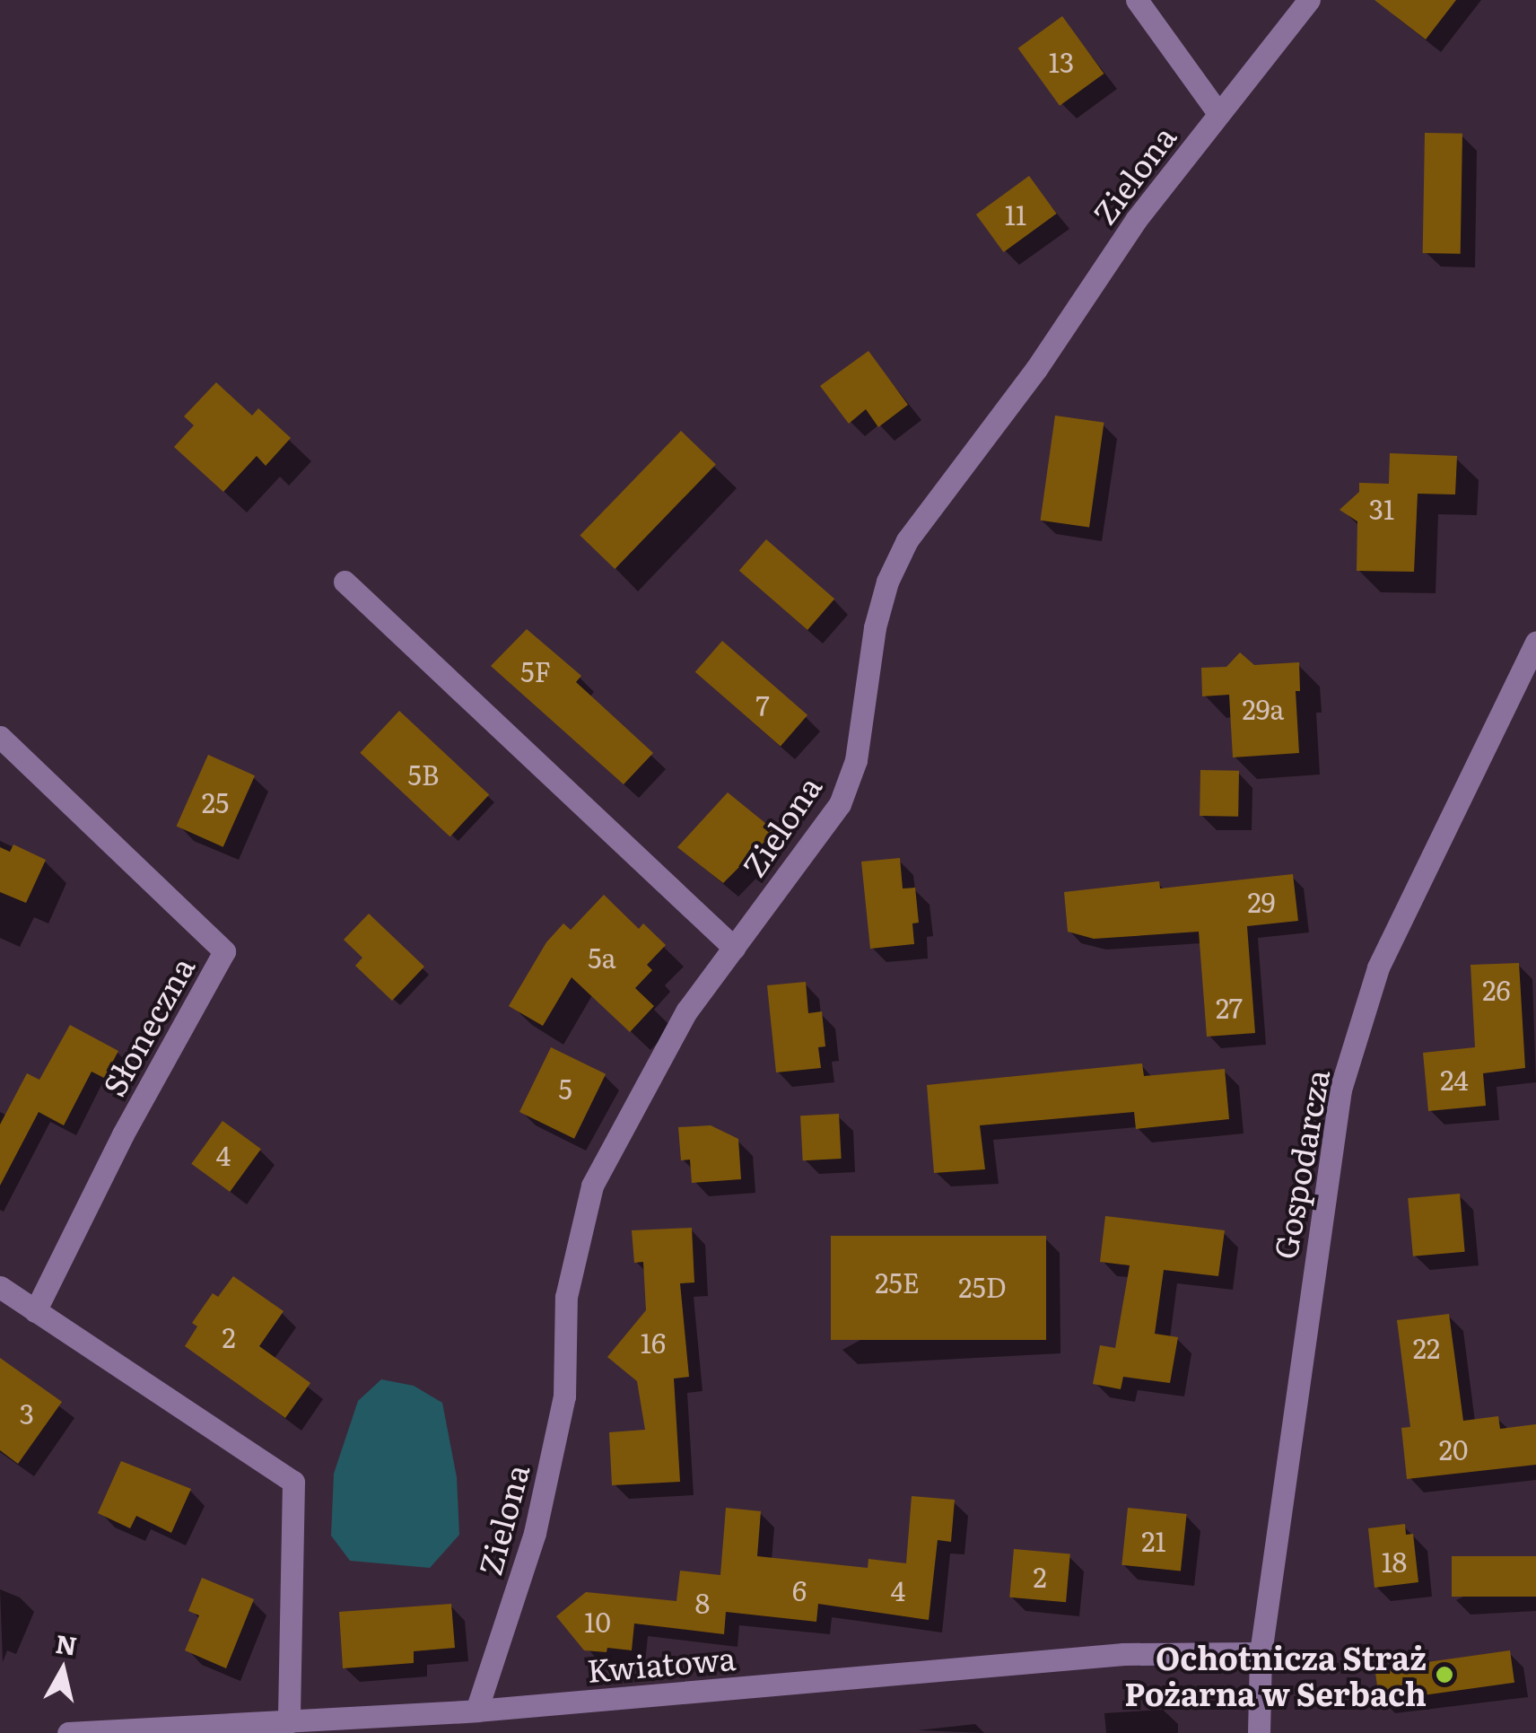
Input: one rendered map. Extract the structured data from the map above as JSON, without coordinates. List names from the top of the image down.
{
  "streets": {
    "street": [
      "Zielona",
      "Słoneczna",
      "Gospodarcza",
      "Kwiatowa"
    ]
  },
  "crossings": [
    ["Zielona", "Kwiatowa"],
    ["Gospodarcza", "Kwiatowa"]
  ],
  "places": ["Ochotnicza Straż Pożarna w Serbach"],
  "house_numbers": [
    "13",
    "11",
    "31",
    "5F",
    "7",
    "29a",
    "5B",
    "25",
    "29",
    "5a",
    "26",
    "27",
    "24",
    "5",
    "4",
    "25E",
    "25D",
    "2",
    "16",
    "22",
    "3",
    "20",
    "21",
    "18",
    "2",
    "6",
    "4",
    "8",
    "10"
  ],
  "north": "top"
}
